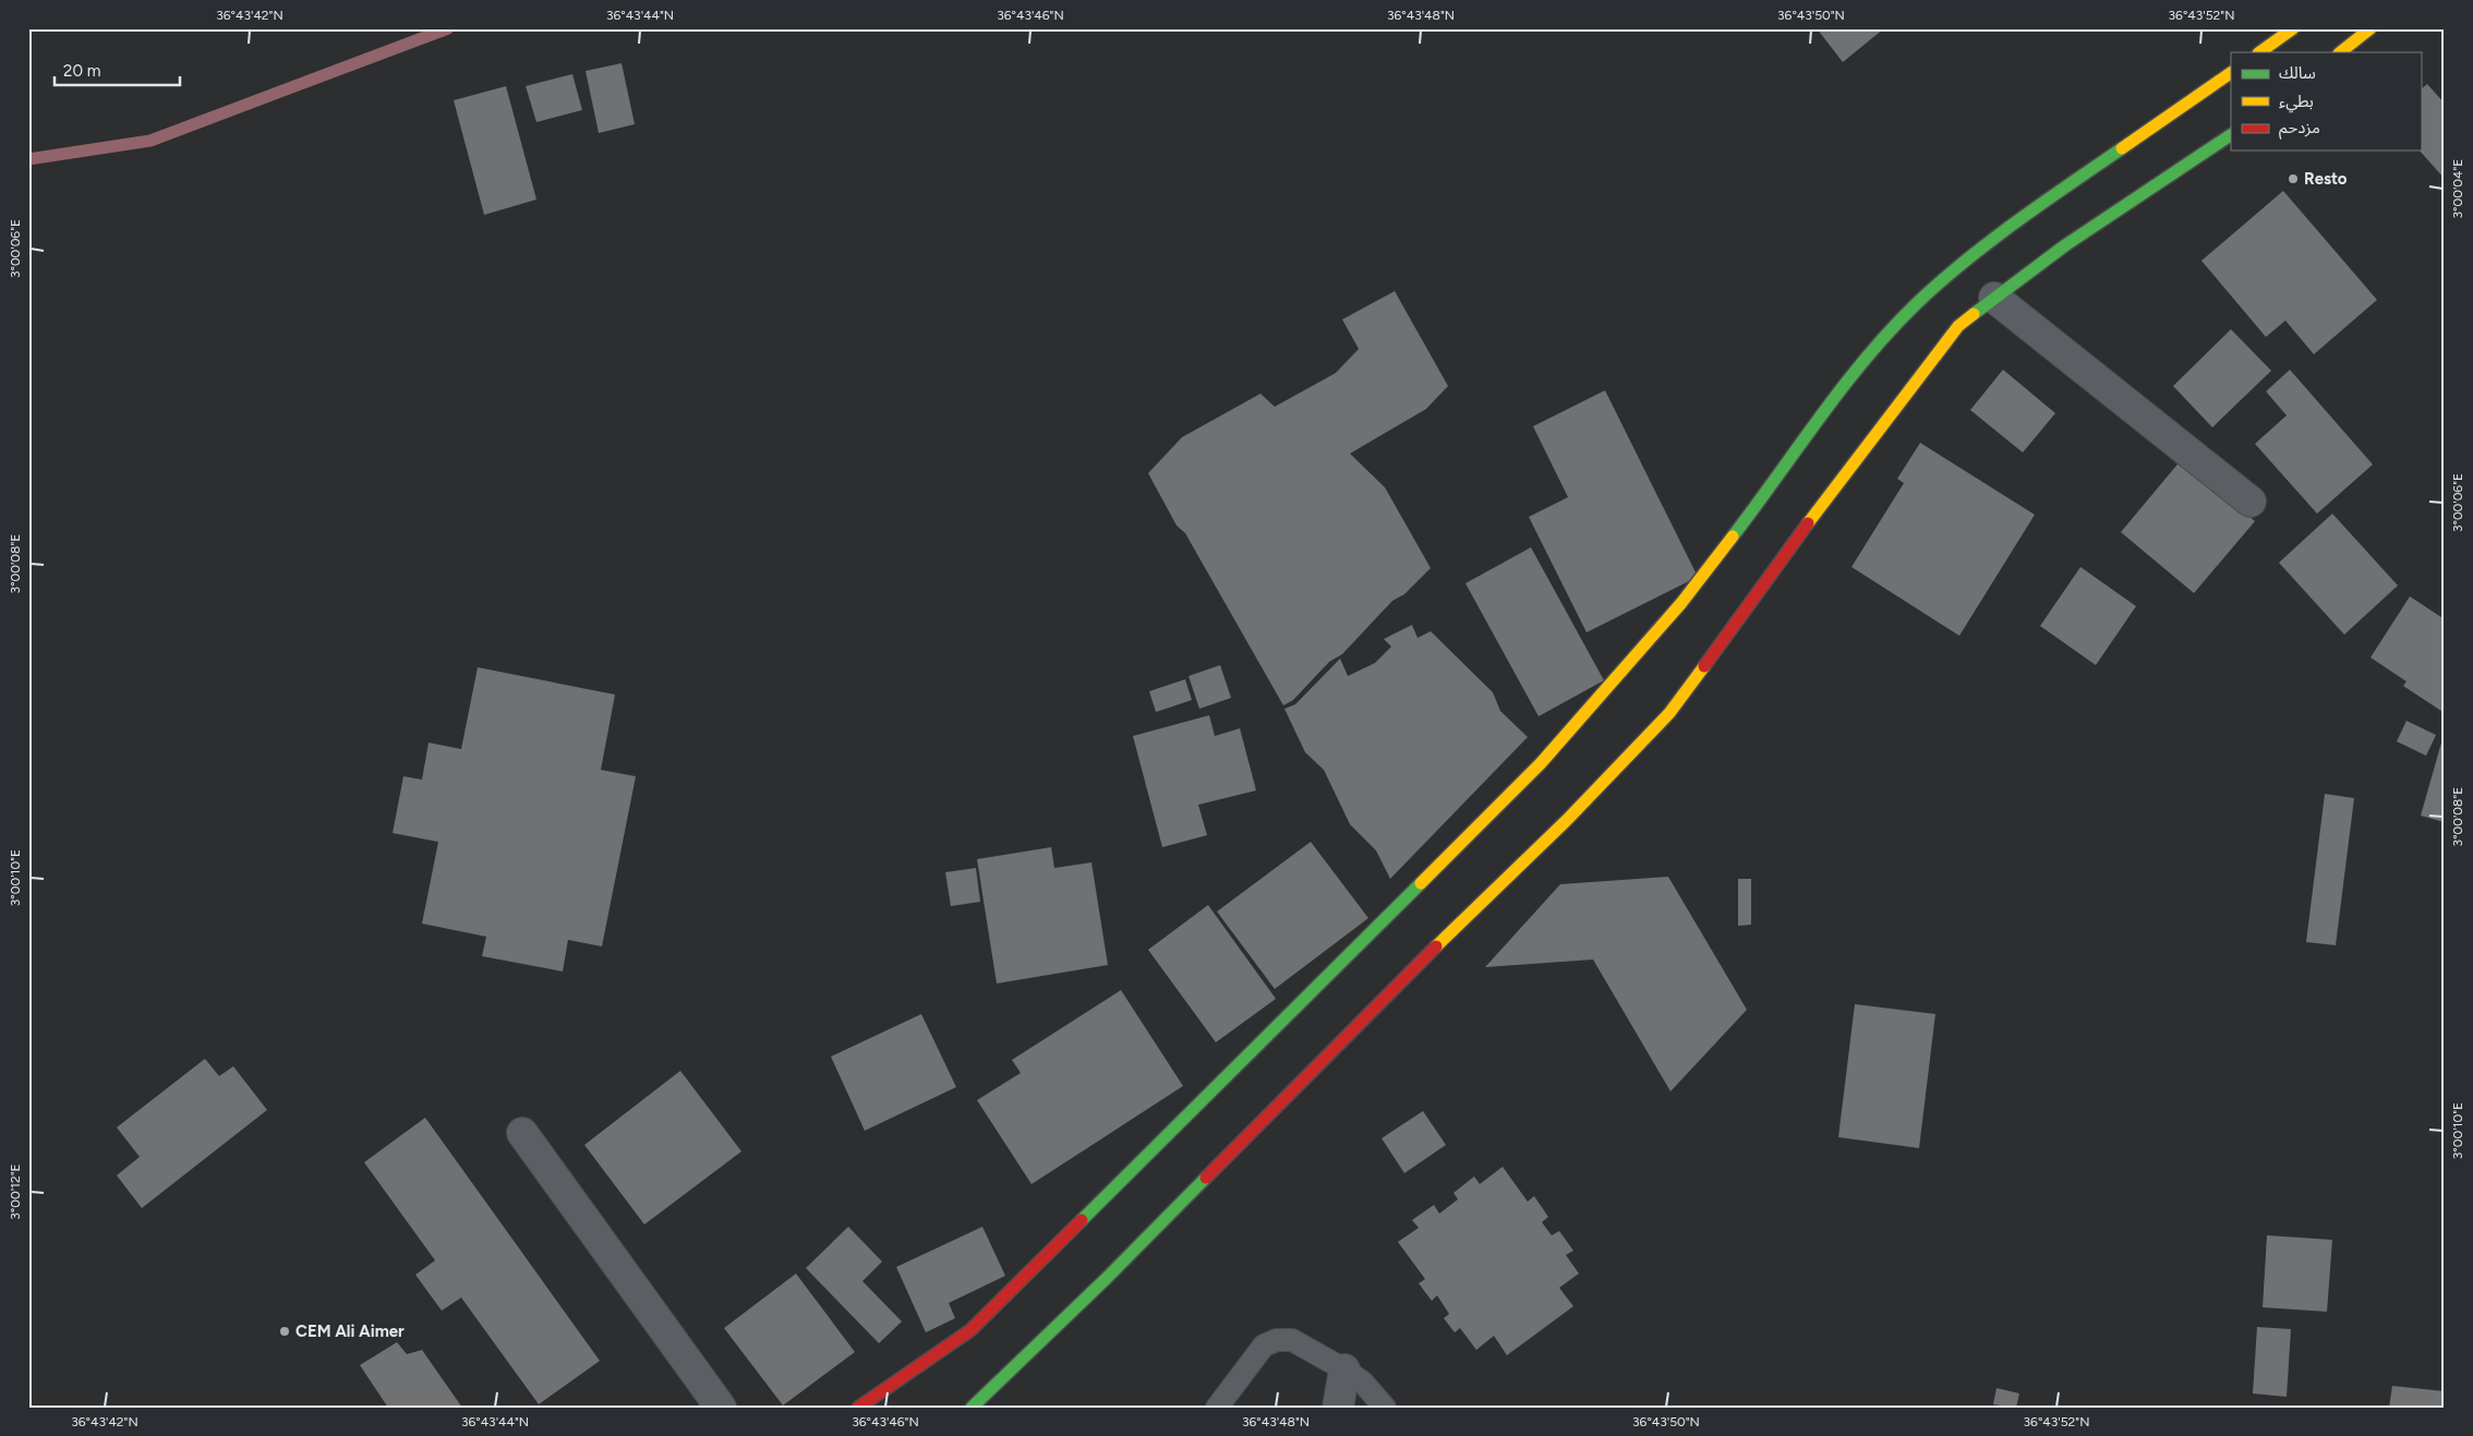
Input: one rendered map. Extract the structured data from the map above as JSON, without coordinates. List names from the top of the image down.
{
  "places": ["Resto", "CEM Ali Aimer"],
  "legend": ["سالك", "بطيء", "مزدحم"],
  "scale_bar": "20 m",
  "coordinates": [
    "36°43'42\"N",
    "36°43'44\"N",
    "36°43'46\"N",
    "36°43'48\"N",
    "36°43'50\"N",
    "36°43'52\"N",
    "3°00'04\"E",
    "3°00'06\"E",
    "3°00'08\"E",
    "3°00'10\"E",
    "3°00'12\"E"
  ]
}
